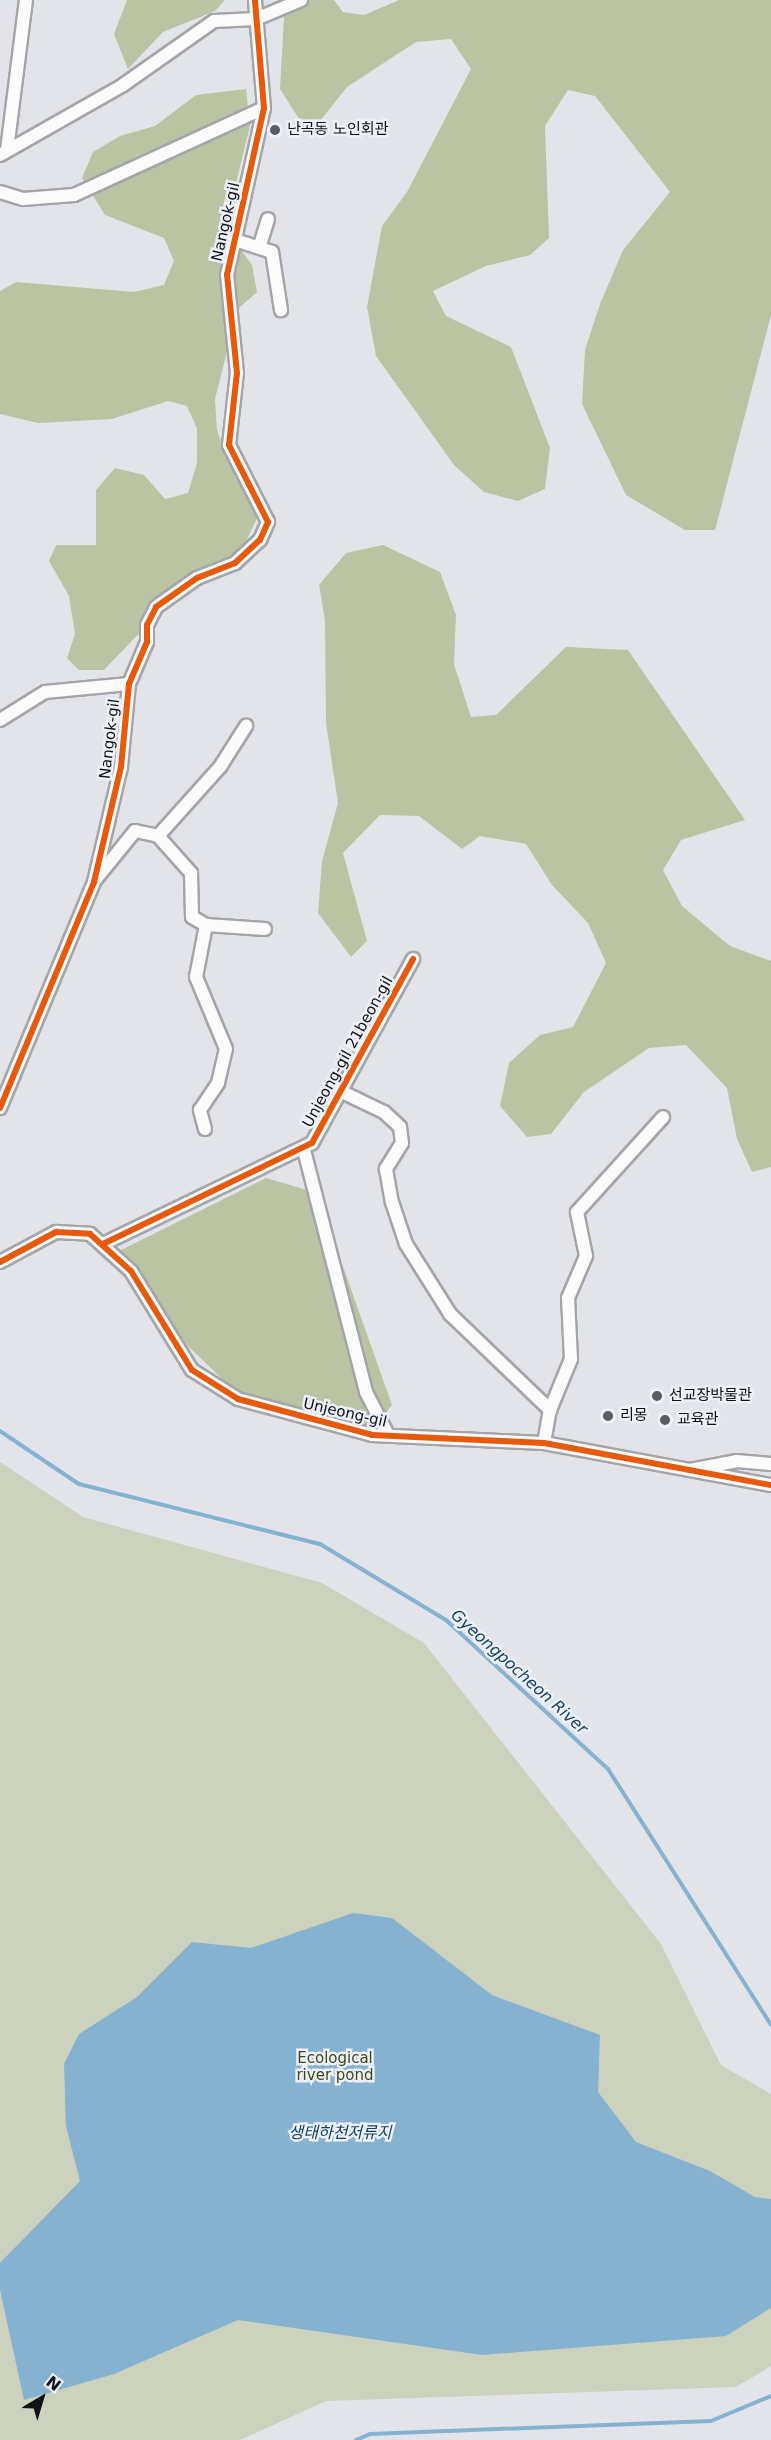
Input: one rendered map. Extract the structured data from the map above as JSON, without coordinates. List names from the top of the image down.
{
  "streets": {
    "street": ["Nangok-gil", "Unjeong-gil 21beon-gil", "Unjeong-gil"]
  },
  "crossings": [
    ["Unjeong-gil 21beon-gil", "Unjeong-gil"]
  ],
  "water": ["Gyeongpocheon River", "생태하천저류지"],
  "parks": ["Ecological river pond"],
  "places": [
    "난곡동 노인회관",
    "선교장박물관",
    "리몽",
    "교육관"
  ],
  "north": "top right"
}
